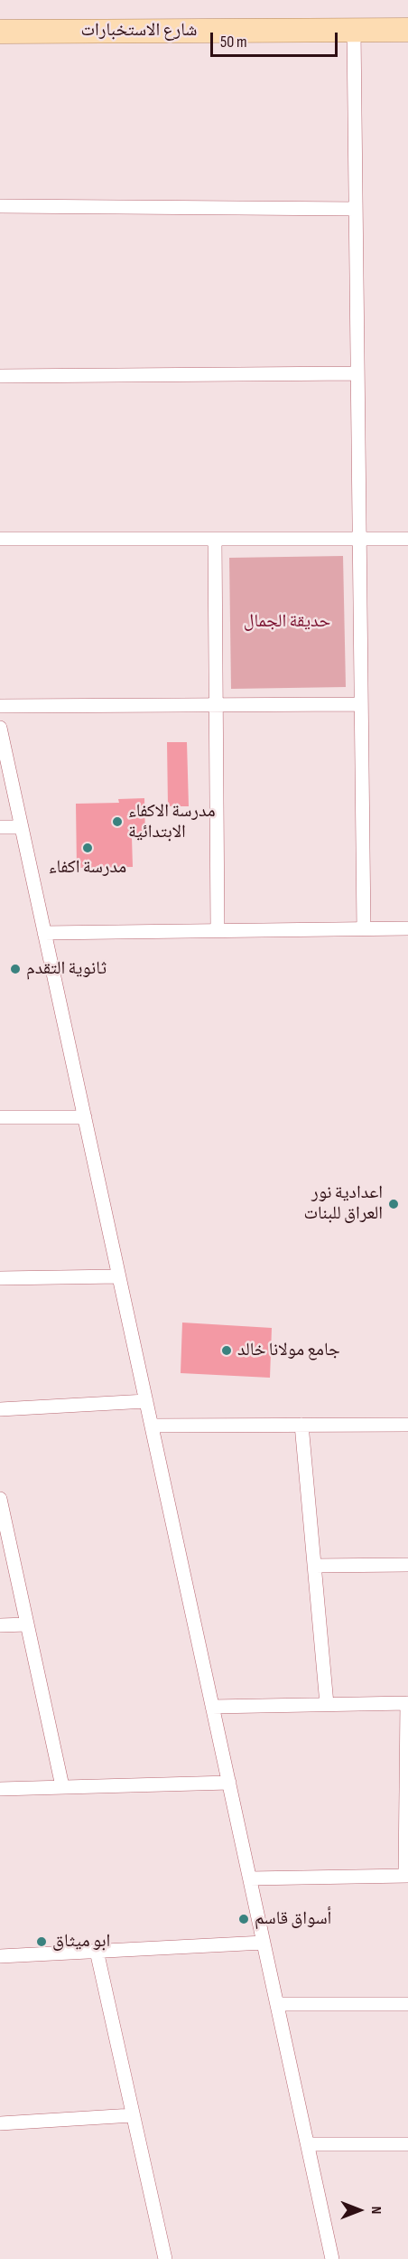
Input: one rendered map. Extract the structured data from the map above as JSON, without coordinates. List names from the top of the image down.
{
  "streets": {
    "main road": ["شارع الاستخبارات"]
  },
  "parks": ["حديقة الجمال"],
  "places": [
    "مدرسة الاكفاء الابتدائية",
    "مدرسة اكفاء",
    "ثانوية التقدم",
    "اعدادية نور العراق للبنات",
    "جامع مولانا خالد",
    "أسواق قاسم",
    "ابو ميثاق"
  ],
  "scale_bar": "50 m",
  "north": "right"
}
